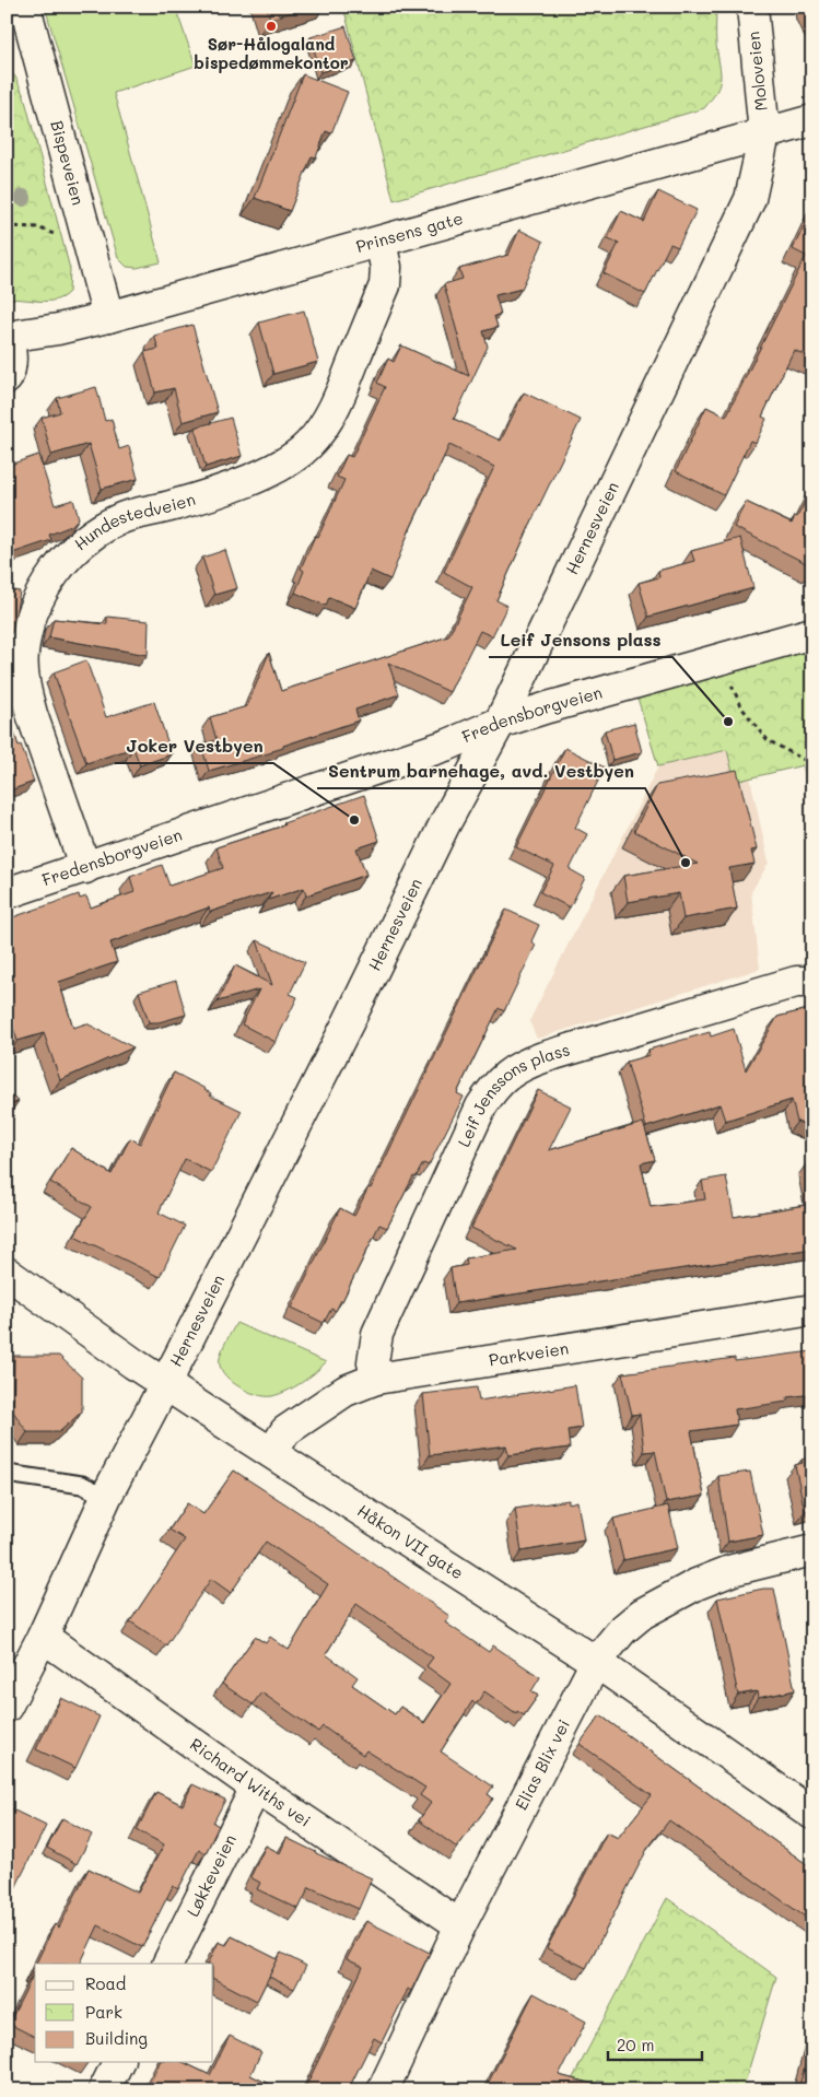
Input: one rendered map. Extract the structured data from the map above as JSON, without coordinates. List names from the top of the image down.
{
  "streets": {
    "street": [
      "Moloveien",
      "Bispeveien",
      "Prinsens gate",
      "Hundestedveien",
      "Hernesveien",
      "Fredensborgveien",
      "Leif Jenssons plass",
      "Parkveien",
      "Håkon VII gate",
      "Elias Blix vei",
      "Richard Withs vei",
      "Løkkeveien"
    ]
  },
  "crossings": [
    ["Moloveien", "Prinsens gate"],
    ["Moloveien", "Hernesveien"],
    ["Bispeveien", "Prinsens gate"],
    ["Prinsens gate", "Hundestedveien"],
    ["Prinsens gate", "Hernesveien"],
    ["Hundestedveien", "Fredensborgveien"],
    ["Hernesveien", "Fredensborgveien"],
    ["Hernesveien", "Håkon VII gate"],
    ["Hernesveien", "Richard Withs vei"],
    ["Leif Jenssons plass", "Parkveien"],
    ["Parkveien", "Håkon VII gate"],
    ["Håkon VII gate", "Elias Blix vei"],
    ["Elias Blix vei", "Richard Withs vei"],
    ["Richard Withs vei", "Løkkeveien"]
  ],
  "places": [
    "Sør-Hålogaland bispedømmekontor",
    "Leif Jensons plass",
    "Joker Vestbyen",
    "Sentrum barnehage, avd. Vestbyen"
  ],
  "legend": ["Road", "Park", "Building"],
  "scale_bar": "20 m"
}
